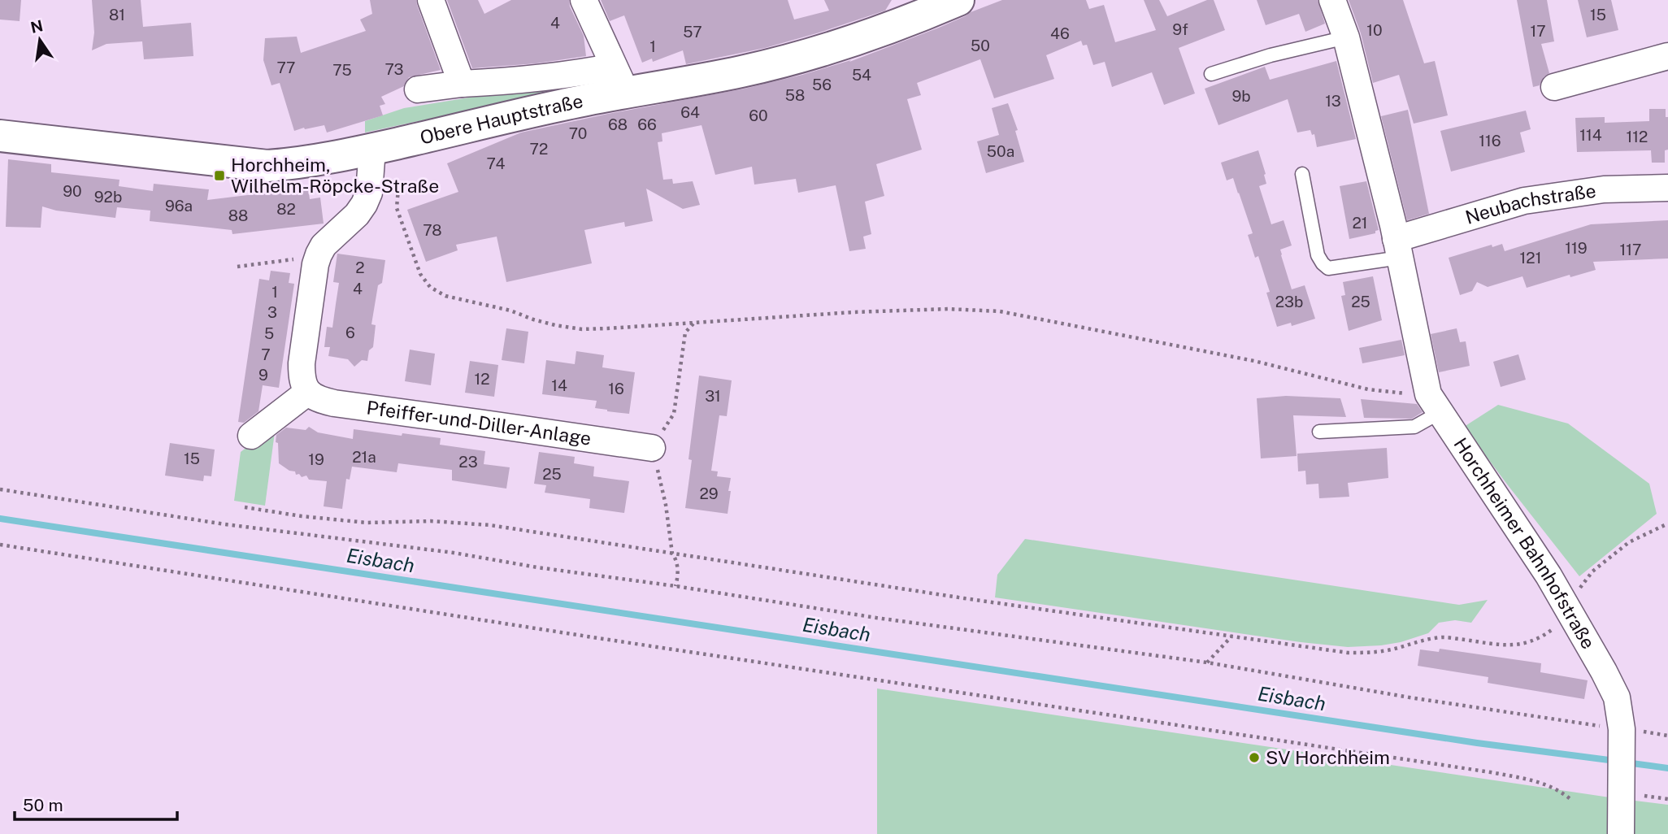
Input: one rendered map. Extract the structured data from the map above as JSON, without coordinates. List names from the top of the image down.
{
  "streets": {
    "main road": ["Obere Hauptstraße"],
    "street": ["Neubachstraße", "Pfeiffer-und-Diller-Anlage", "Horchheimer Bahnhofstraße"]
  },
  "crossings": [
    ["Neubachstraße", "Horchheimer Bahnhofstraße"]
  ],
  "water": ["Eisbach"],
  "places": {
    "transit": ["Horchheim, Wilhelm-Röpcke-Straße"],
    "other": ["SV Horchheim"]
  },
  "house_numbers": [
    "81",
    "15",
    "4",
    "9f",
    "10",
    "17",
    "57",
    "46",
    "50",
    "1",
    "77",
    "73",
    "75",
    "54",
    "56",
    "58",
    "9b",
    "13",
    "64",
    "60",
    "68",
    "66",
    "70",
    "114",
    "112",
    "116",
    "72",
    "50a",
    "74",
    "90",
    "92b",
    "96a",
    "82",
    "88",
    "21",
    "78",
    "119",
    "117",
    "121",
    "2",
    "4",
    "1",
    "23b",
    "25",
    "3",
    "6",
    "5",
    "7",
    "9",
    "12",
    "14",
    "16",
    "31",
    "21a",
    "15",
    "19",
    "23",
    "25",
    "29"
  ],
  "scale_bar": "50 m",
  "north": "top"
}
